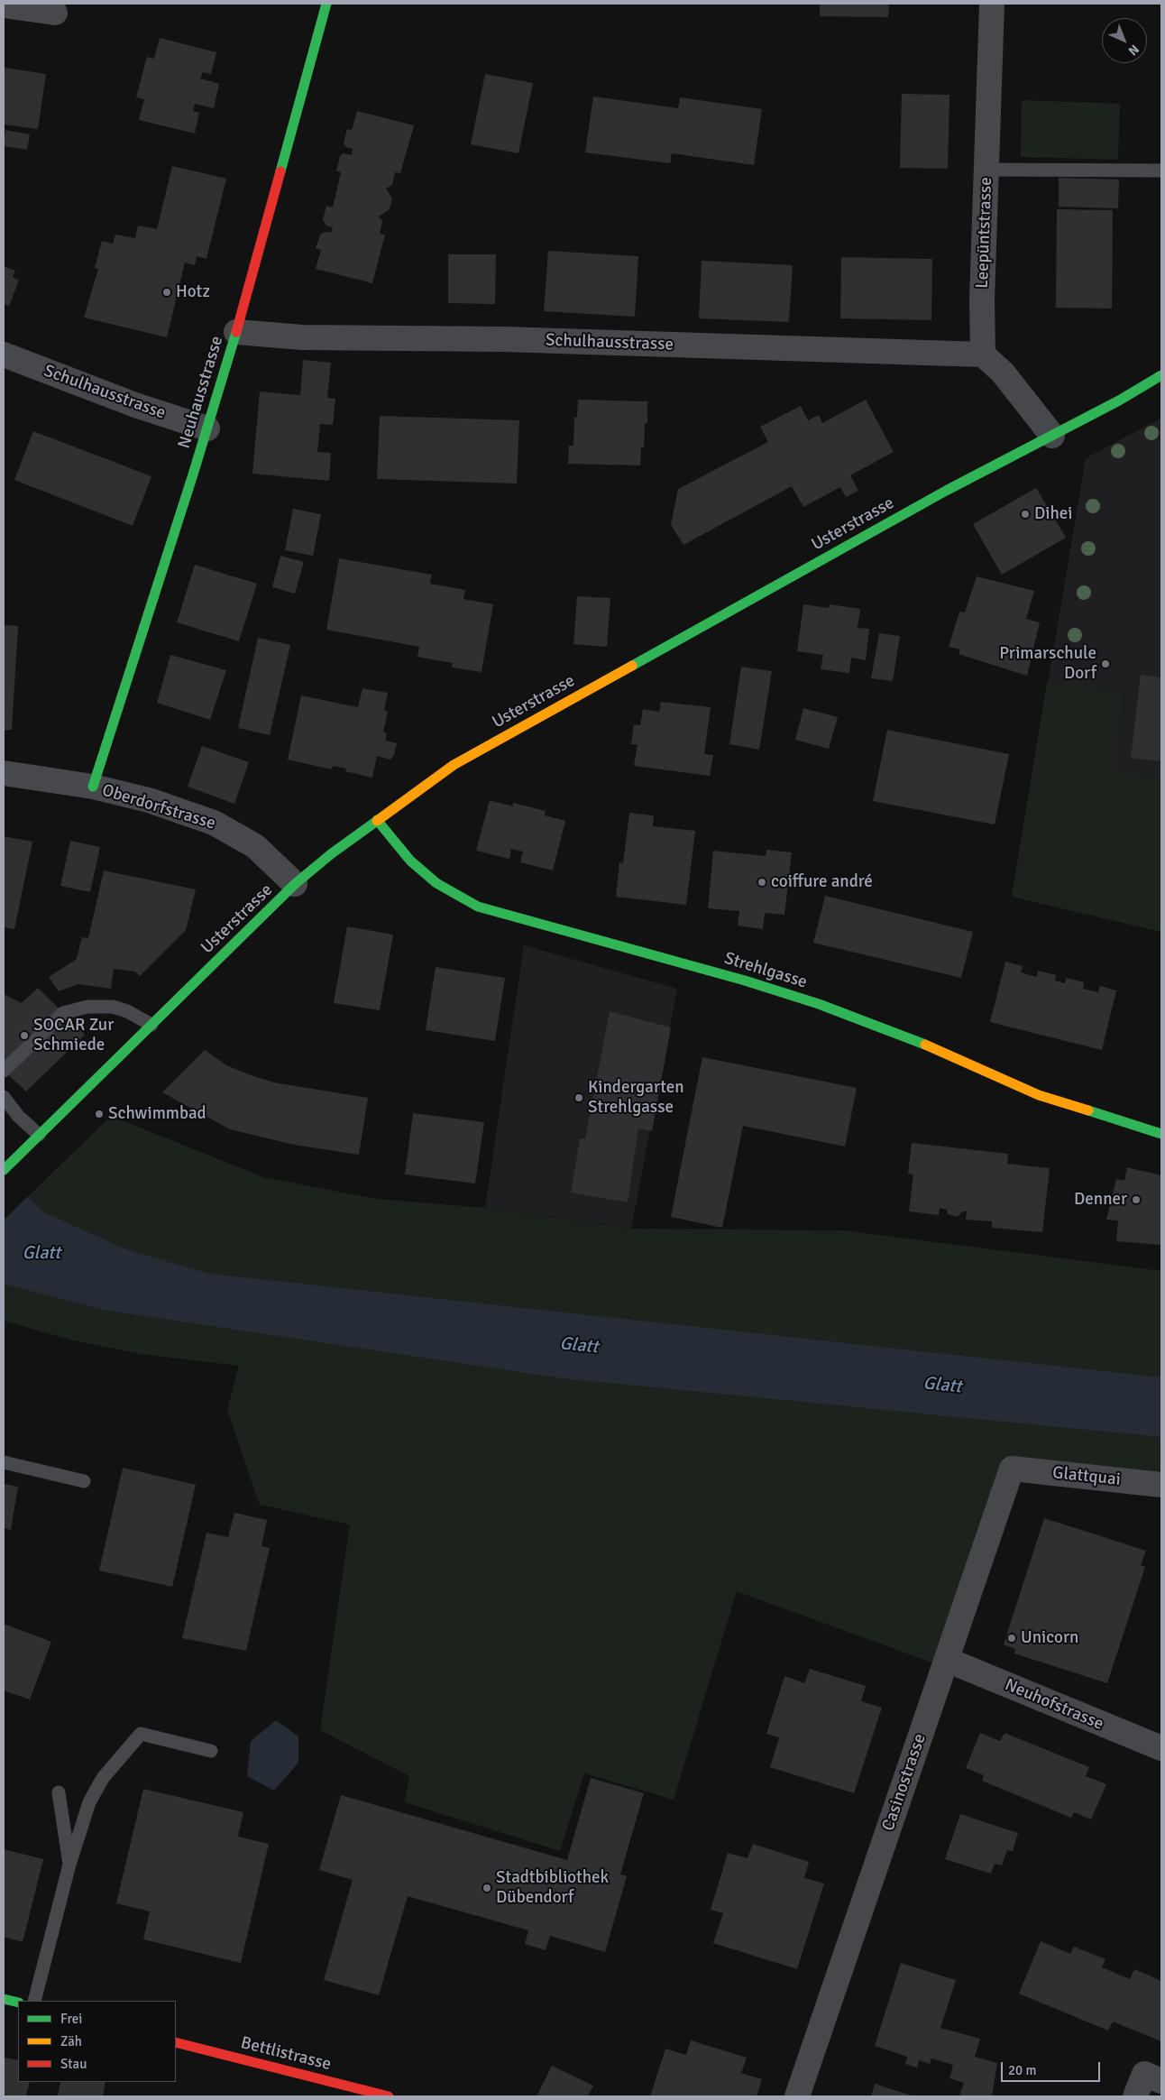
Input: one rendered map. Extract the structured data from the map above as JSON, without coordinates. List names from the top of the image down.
{
  "streets": {
    "street": [
      "Leepüntstrasse",
      "Schulhausstrasse",
      "Neuhausstrasse",
      "Usterstrasse",
      "Oberdorfstrasse",
      "Strehlgasse",
      "Glattquai",
      "Neuhofstrasse",
      "Casinostrasse",
      "Bettlistrasse"
    ]
  },
  "crossings": [
    ["Leepüntstrasse", "Schulhausstrasse"],
    ["Schulhausstrasse", "Neuhausstrasse"],
    ["Neuhausstrasse", "Oberdorfstrasse"],
    ["Usterstrasse", "Oberdorfstrasse"],
    ["Usterstrasse", "Strehlgasse"],
    ["Glattquai", "Casinostrasse"],
    ["Neuhofstrasse", "Casinostrasse"]
  ],
  "water": ["Glatt"],
  "places": [
    "Hotz",
    "Dihei",
    "Primarschule Dorf",
    "coiffure andré",
    "SOCAR Zur Schmiede",
    "Kindergarten Strehlgasse",
    "Schwimmbad",
    "Denner",
    "Unicorn",
    "Stadtbibliothek Dübendorf"
  ],
  "legend": ["Frei", "Zäh", "Stau"],
  "scale_bar": "20 m",
  "north": "bottom right"
}
